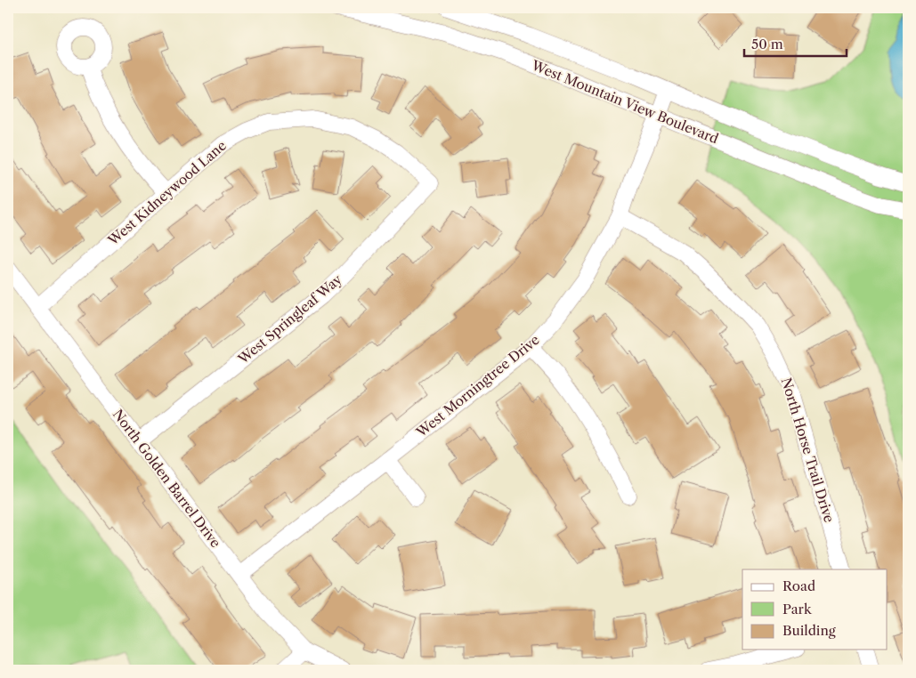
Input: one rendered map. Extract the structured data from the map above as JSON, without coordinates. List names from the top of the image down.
{
  "streets": {
    "street": [
      "West Mountain View Boulevard",
      "West Kidneywood Lane",
      "West Springleaf Way",
      "West Morningtree Drive",
      "North Horse Trail Drive",
      "North Golden Barrel Drive"
    ]
  },
  "crossings": [
    ["West Mountain View Boulevard", "West Morningtree Drive"],
    ["West Kidneywood Lane", "West Springleaf Way"],
    ["West Kidneywood Lane", "North Golden Barrel Drive"],
    ["West Springleaf Way", "North Golden Barrel Drive"],
    ["West Morningtree Drive", "North Horse Trail Drive"],
    ["West Morningtree Drive", "North Golden Barrel Drive"]
  ],
  "legend": ["Road", "Park", "Building"],
  "scale_bar": "50 m"
}
